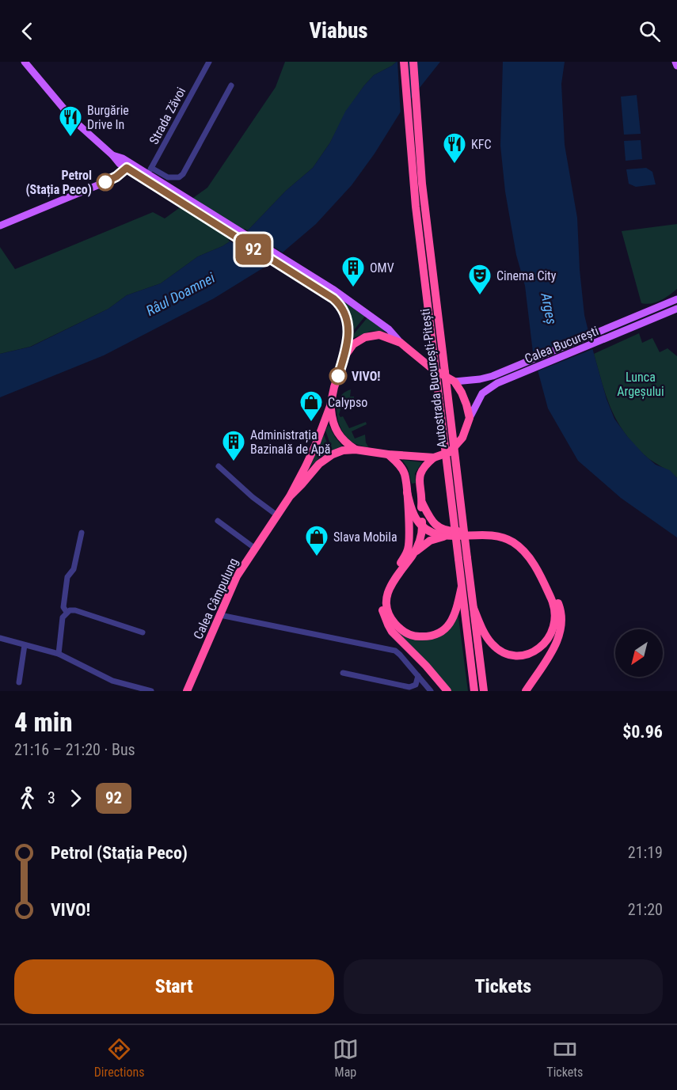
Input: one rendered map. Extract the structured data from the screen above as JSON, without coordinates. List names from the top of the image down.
{
  "streets": {
    "highway": ["Autostrada București-Pitești", "Calea Câmpulung"],
    "main road": ["Calea București"],
    "street": ["Strada Zăvoi"]
  },
  "crossings": [
    ["Calea București", "Calea Câmpulung"]
  ],
  "water": ["Râul Doamnei", "Argeș"],
  "parks": ["Lunca Argeșului"],
  "places": {
    "restaurant": ["Burgărie Drive In", "KFC"],
    "other": ["Petrol (Stația Peco)", "VIVO!"],
    "building": ["OMV", "Administrația Bazinală de Apă"],
    "theatre": ["Cinema City"],
    "shop": ["Calypso", "Slava Mobila"]
  },
  "lines": ["bus line 92"],
  "north": "bottom left",
  "page": {
    "header": "Viabus",
    "on_map": "92",
    "heading": ["4 min", "21:16 – 21:20 · Bus", "$0.96"],
    "legs": ["3", "92"],
    "list": [
      {
        "name": "Petrol (Stația Peco)",
        "value": "21:19"
      },
      {
        "name": "VIVO!",
        "value": "21:20"
      }
    ],
    "buttons": ["Start", "Tickets"],
    "tabs": ["Directions", "Map", "Tickets"]
  }
}
